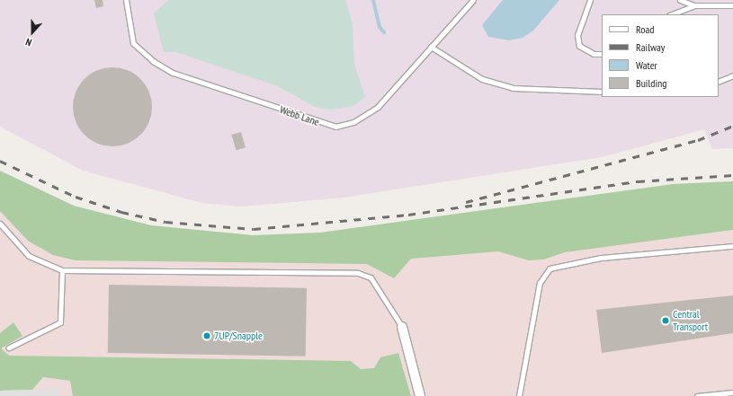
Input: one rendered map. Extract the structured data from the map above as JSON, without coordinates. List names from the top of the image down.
{
  "streets": {
    "lane": ["Webb Lane"]
  },
  "places": ["Central Transport", "7UP/Snapple"],
  "legend": [
    "Road",
    "Railway",
    "Water",
    "Building"
  ],
  "north": "bottom"
}
